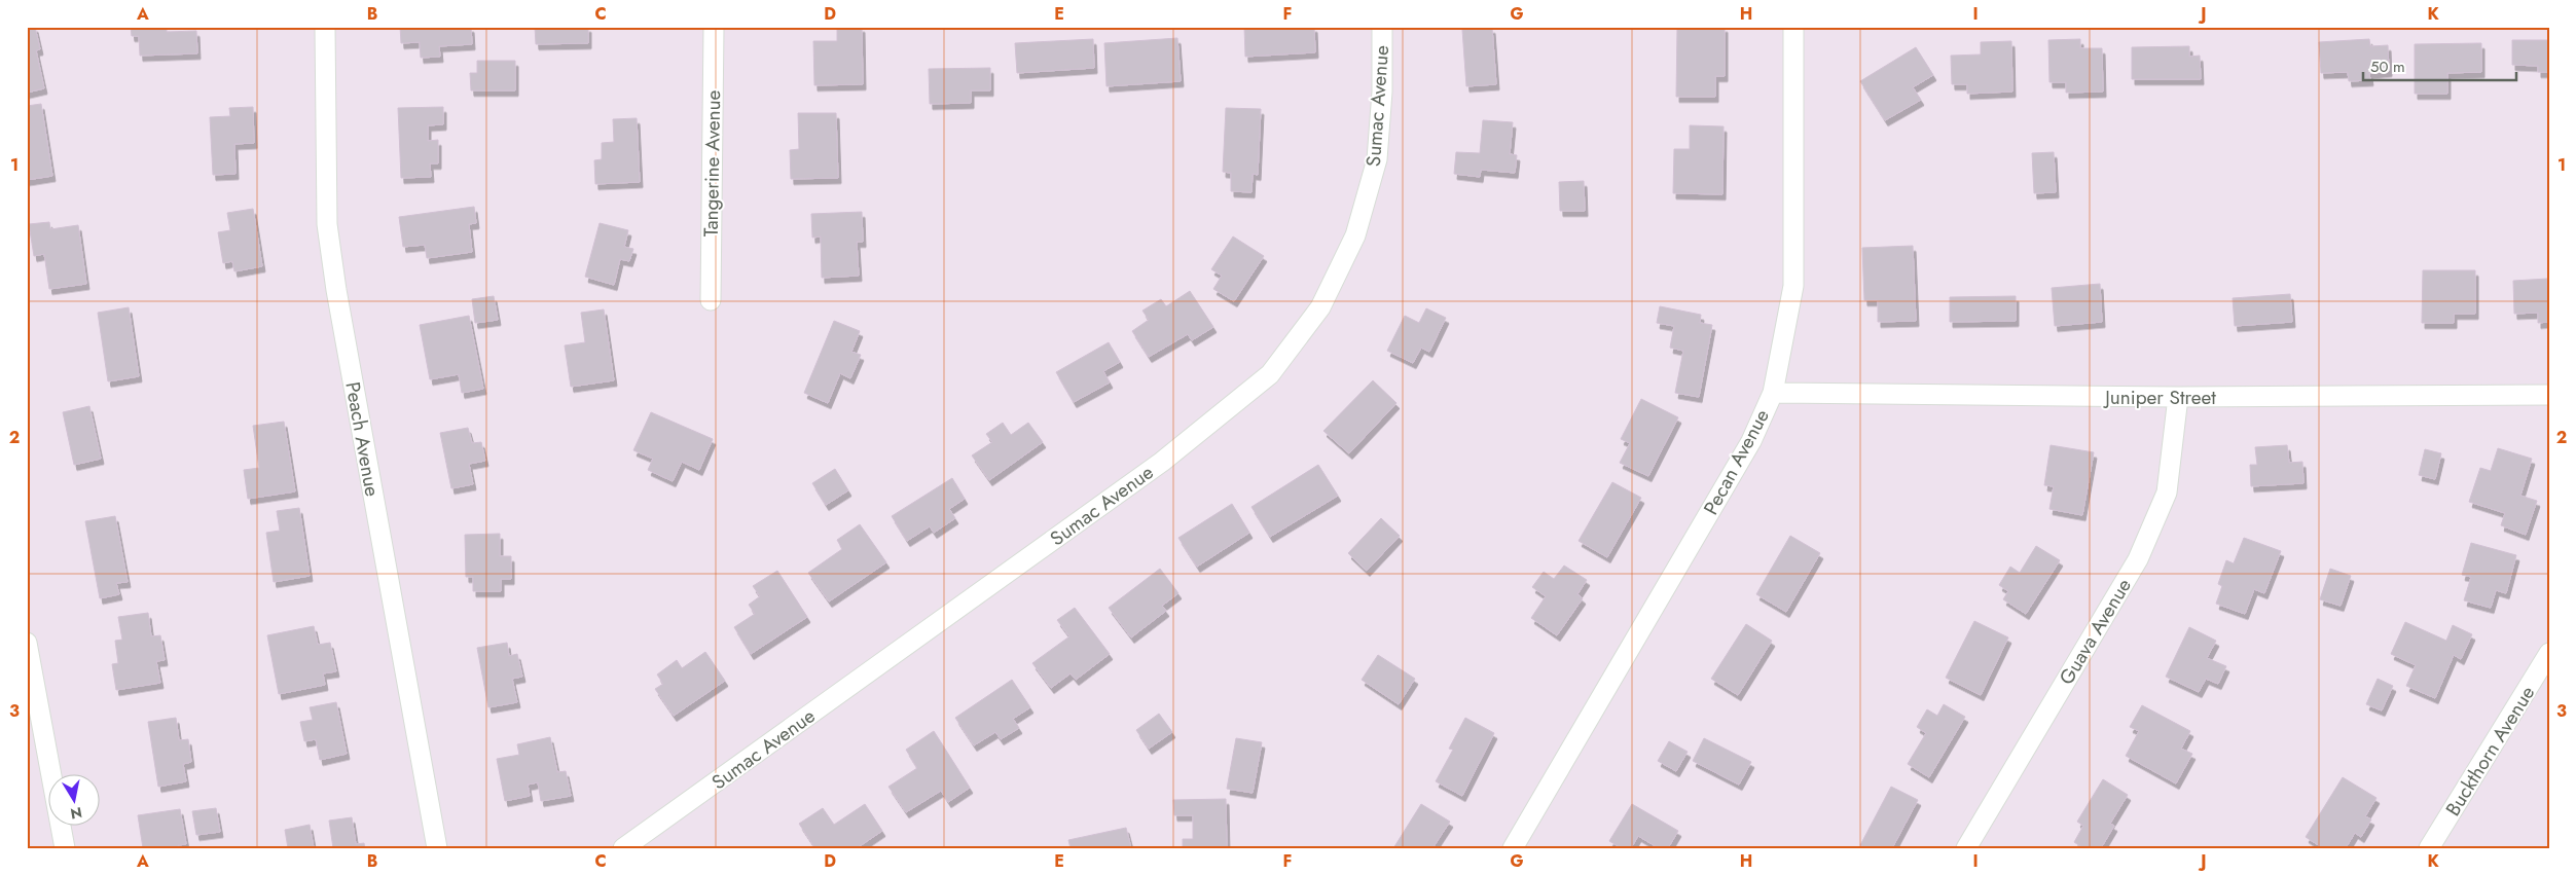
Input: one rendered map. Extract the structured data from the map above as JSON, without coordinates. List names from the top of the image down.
{
  "streets": {
    "street": [
      "Sumac Avenue",
      "Tangerine Avenue",
      "Juniper Street",
      "Peach Avenue",
      "Pecan Avenue",
      "Guava Avenue",
      "Buckthorn Avenue"
    ]
  },
  "crossings": [
    ["Juniper Street", "Pecan Avenue"],
    ["Juniper Street", "Guava Avenue"]
  ],
  "scale_bar": "50 m",
  "north": "bottom",
  "grid": {
    "columns": [
      "A",
      "B",
      "C",
      "D",
      "E",
      "F",
      "G",
      "H",
      "I",
      "J",
      "K"
    ],
    "rows": ["1", "2", "3"]
  }
}
